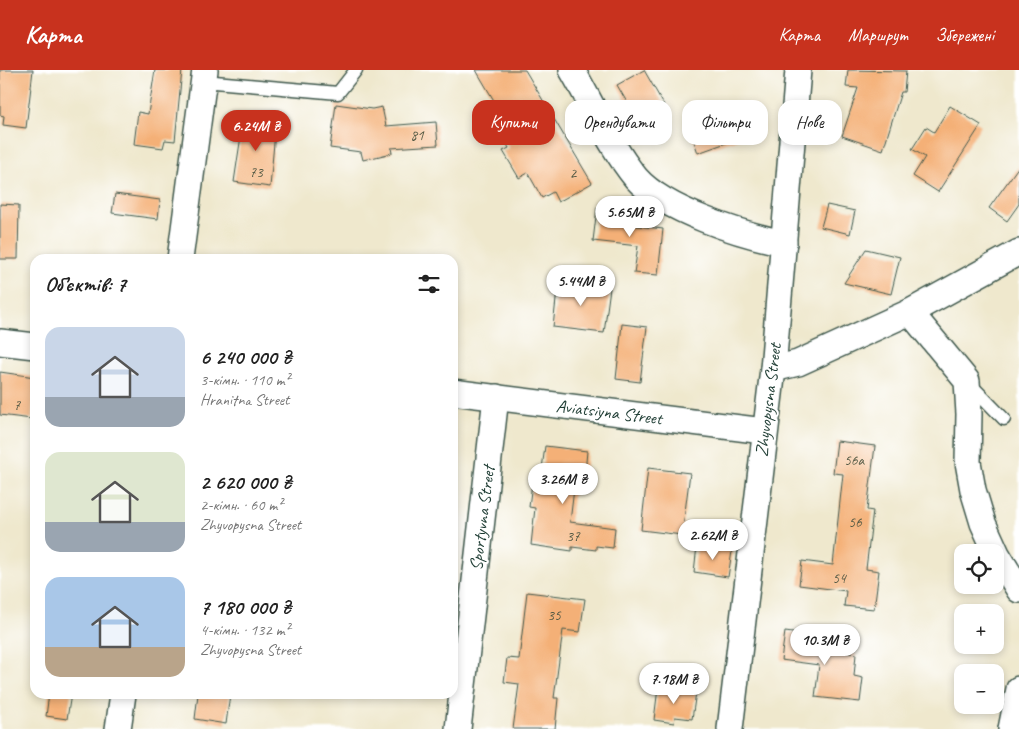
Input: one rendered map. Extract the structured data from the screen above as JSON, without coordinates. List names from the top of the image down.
{
  "streets": {
    "street": ["Zhyvopysna Street", "Aviatsiyna Street", "Sportyvna Street"]
  },
  "crossings": [
    ["Zhyvopysna Street", "Aviatsiyna Street"],
    ["Aviatsiyna Street", "Sportyvna Street"]
  ],
  "house_numbers": [
    "81",
    "73",
    "2",
    "7",
    "56а",
    "56",
    "37",
    "54",
    "35"
  ],
  "page": {
    "header": "Карта",
    "nav": ["Карта", "Маршрут", "Збережені"],
    "chip": [
      "Купити",
      "Орендувати",
      "Фільтри",
      "Нове"
    ],
    "price": [
      "6.24M ₴",
      "5.65M ₴",
      "5.44M ₴",
      "3.26M ₴",
      "2.62M ₴",
      "10.3M ₴",
      "7.18M ₴"
    ],
    "heading": "Об’єктів: 7",
    "list": [
      {
        "name": "6 240 000 ₴",
        "note": "3-кімн. · 110 m² · Hranitna Street"
      },
      {
        "name": "2 620 000 ₴",
        "note": "2-кімн. · 60 m² · Zhyvopysna Street"
      },
      {
        "name": "7 180 000 ₴",
        "note": "4-кімн. · 132 m² · Zhyvopysna Street"
      }
    ],
    "map_buttons": ["+", "−"]
  }
}
